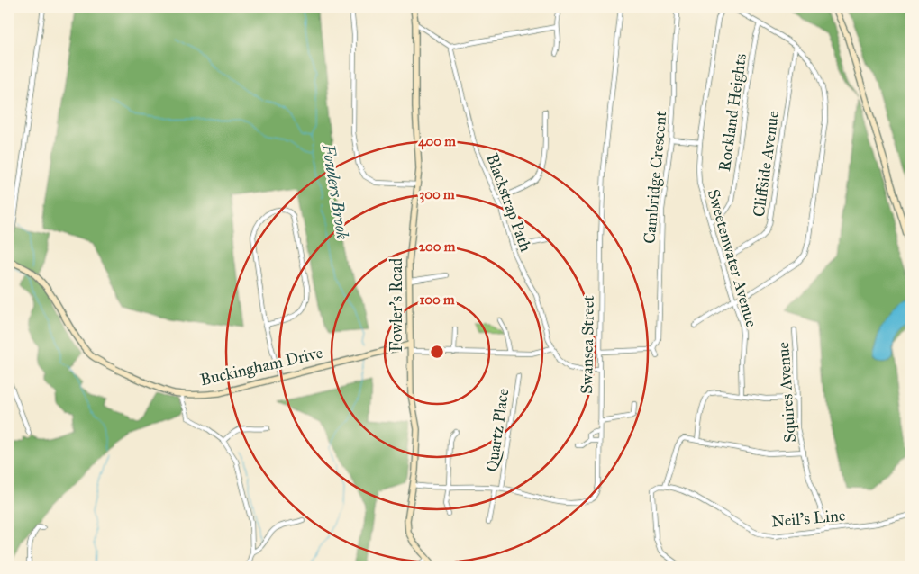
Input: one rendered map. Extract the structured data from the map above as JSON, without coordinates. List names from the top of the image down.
{
  "streets": {
    "street": [
      "Rockland Heights",
      "Cliffside Avenue",
      "Cambridge Crescent",
      "Blackstrap Path",
      "Sweetenwater Avenue",
      "Fowler's Road",
      "Swansea Street",
      "Buckingham Drive",
      "Squires Avenue",
      "Quartz Place",
      "Neil's Line"
    ]
  },
  "crossings": [
    ["Rockland Heights", "Sweetenwater Avenue"],
    ["Cliffside Avenue", "Sweetenwater Avenue"],
    ["Blackstrap Path", "Swansea Street"],
    ["Fowler's Road", "Swansea Street"],
    ["Fowler's Road", "Buckingham Drive"],
    ["Swansea Street", "Quartz Place"],
    ["Squires Avenue", "Neil's Line"]
  ],
  "water": ["Fowlers Brook"],
  "rings": [
    "400 m",
    "300 m",
    "200 m",
    "100 m"
  ]
}
